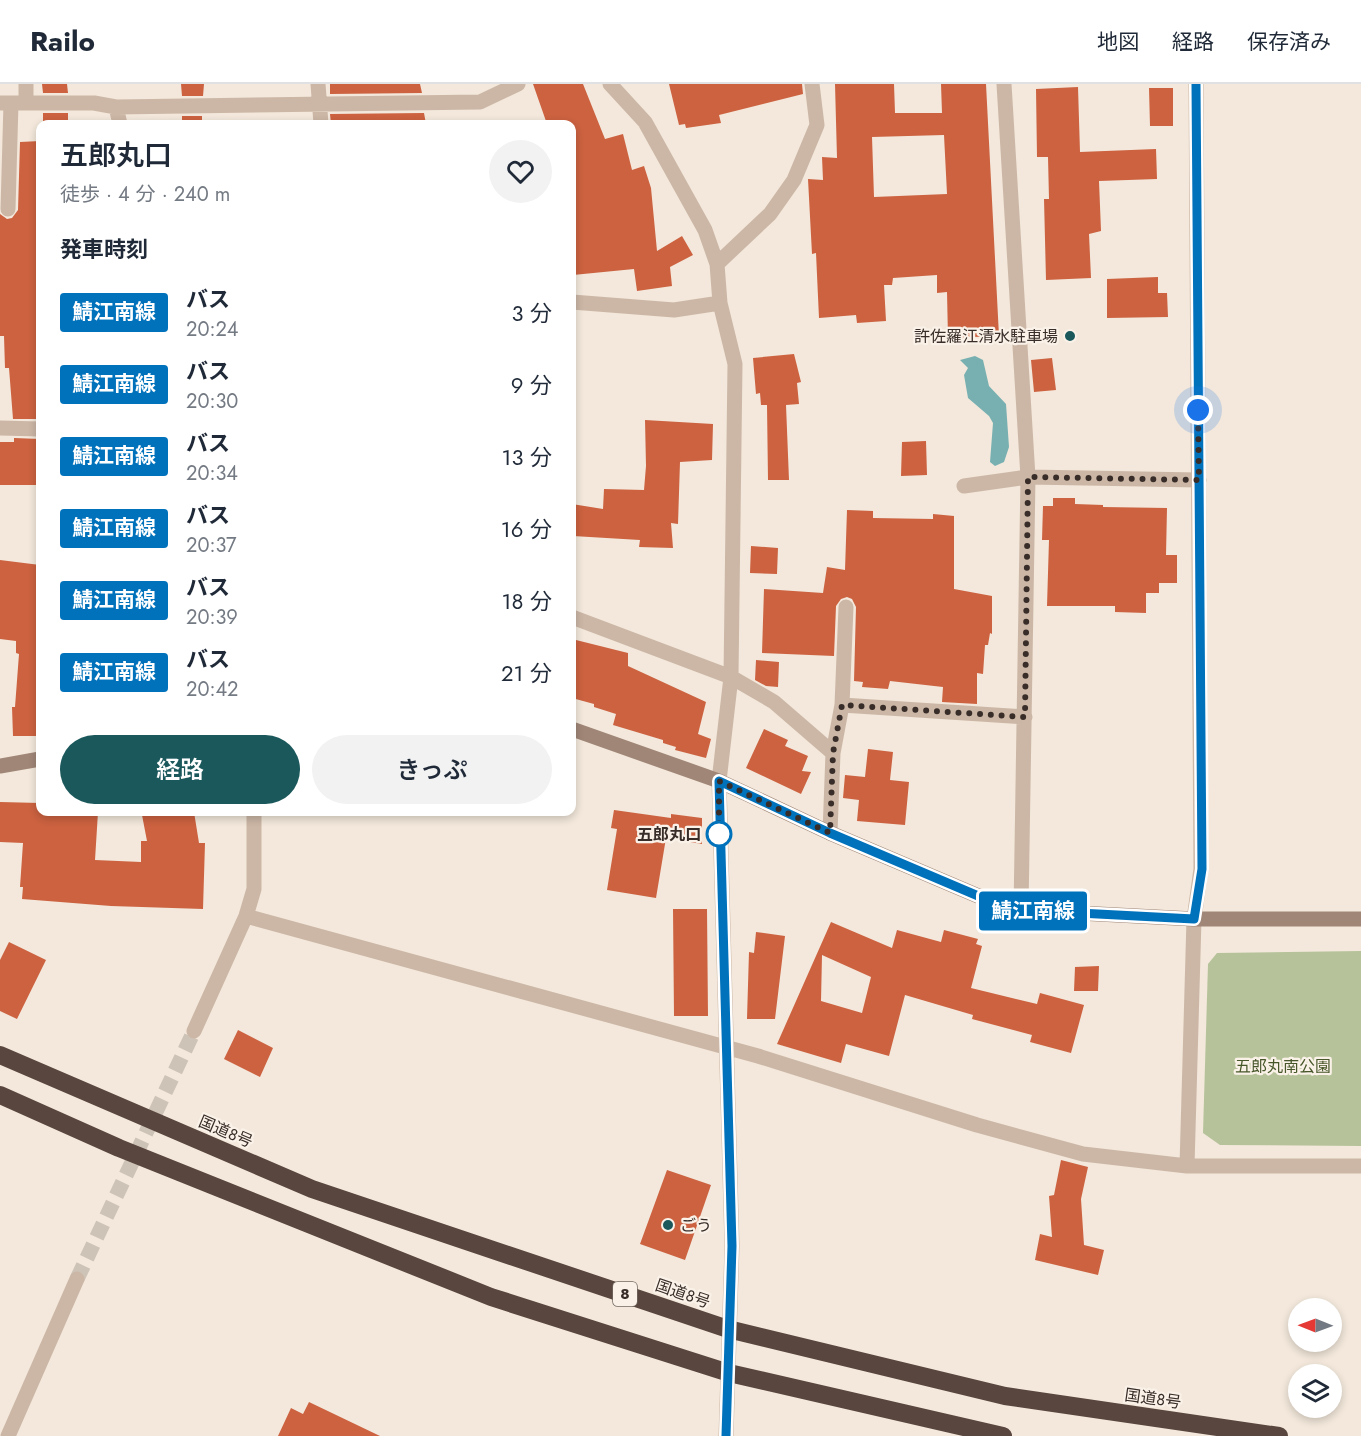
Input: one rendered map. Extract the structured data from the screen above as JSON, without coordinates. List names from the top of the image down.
{
  "streets": {
    "highway": ["国道8号", "8"]
  },
  "parks": ["五郎丸南公園"],
  "places": ["許佐羅江清水駐車場", "五郎丸口", "ごう"],
  "lines": ["bus line 鯖江南線"],
  "north": "left",
  "page": {
    "header": "Railo",
    "nav": ["地図", "経路", "保存済み"],
    "on_map": "鯖江南線",
    "heading": [
      ["五郎丸口", "徒歩 · 4 分 · 240 m"],
      "発車時刻"
    ],
    "list": [
      {
        "mark": "鯖江南線",
        "name": "バス",
        "note": "20:24",
        "value": "3 分"
      },
      {
        "mark": "鯖江南線",
        "name": "バス",
        "note": "20:30",
        "value": "9 分"
      },
      {
        "mark": "鯖江南線",
        "name": "バス",
        "note": "20:34",
        "value": "13 分"
      },
      {
        "mark": "鯖江南線",
        "name": "バス",
        "note": "20:37",
        "value": "16 分"
      },
      {
        "mark": "鯖江南線",
        "name": "バス",
        "note": "20:39",
        "value": "18 分"
      },
      {
        "mark": "鯖江南線",
        "name": "バス",
        "note": "20:42",
        "value": "21 分"
      }
    ],
    "buttons": ["経路", "きっぷ"]
  }
}
